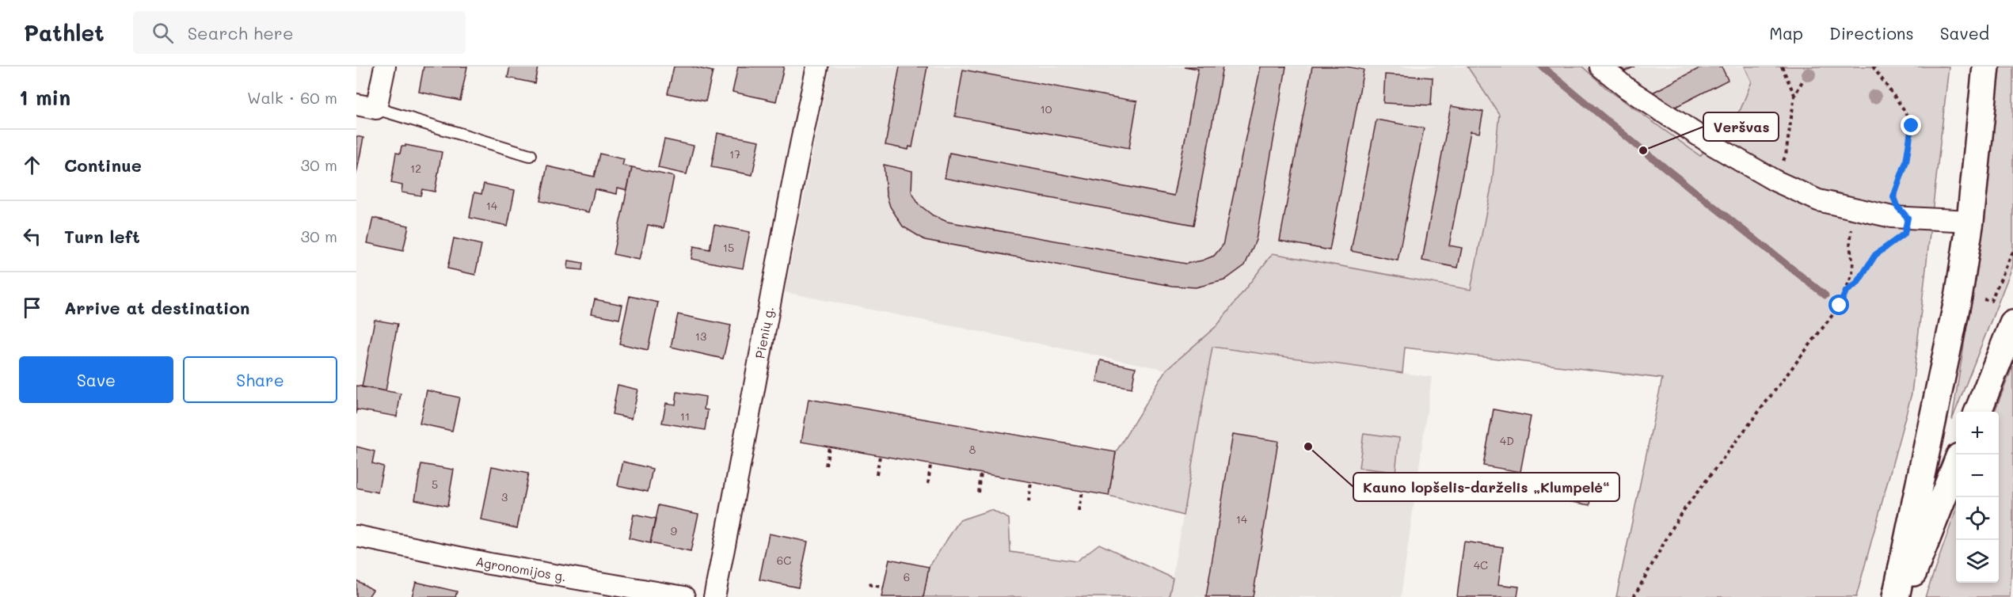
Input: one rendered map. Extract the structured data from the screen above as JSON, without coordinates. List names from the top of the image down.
{
  "streets": {
    "street": ["Pienių g.", "Agronomijos g."]
  },
  "places": ["Veršvas", "Kauno lopšelis-darželis „Klumpelė“"],
  "house_numbers": [
    "10",
    "17",
    "12",
    "14",
    "15",
    "13",
    "11",
    "4D",
    "8",
    "5",
    "3",
    "14",
    "9",
    "6C",
    "4C",
    "6"
  ],
  "page": {
    "header": "Pathlet",
    "search": "Search here",
    "nav": ["Map", "Directions", "Saved"],
    "heading": ["1 min", "Walk · 60 m"],
    "list": [
      ["Continue", "30 m"],
      ["Turn left", "30 m"],
      "Arrive at destination"
    ],
    "buttons": ["Save", "Share"],
    "map_buttons": ["+", "−"]
  }
}
